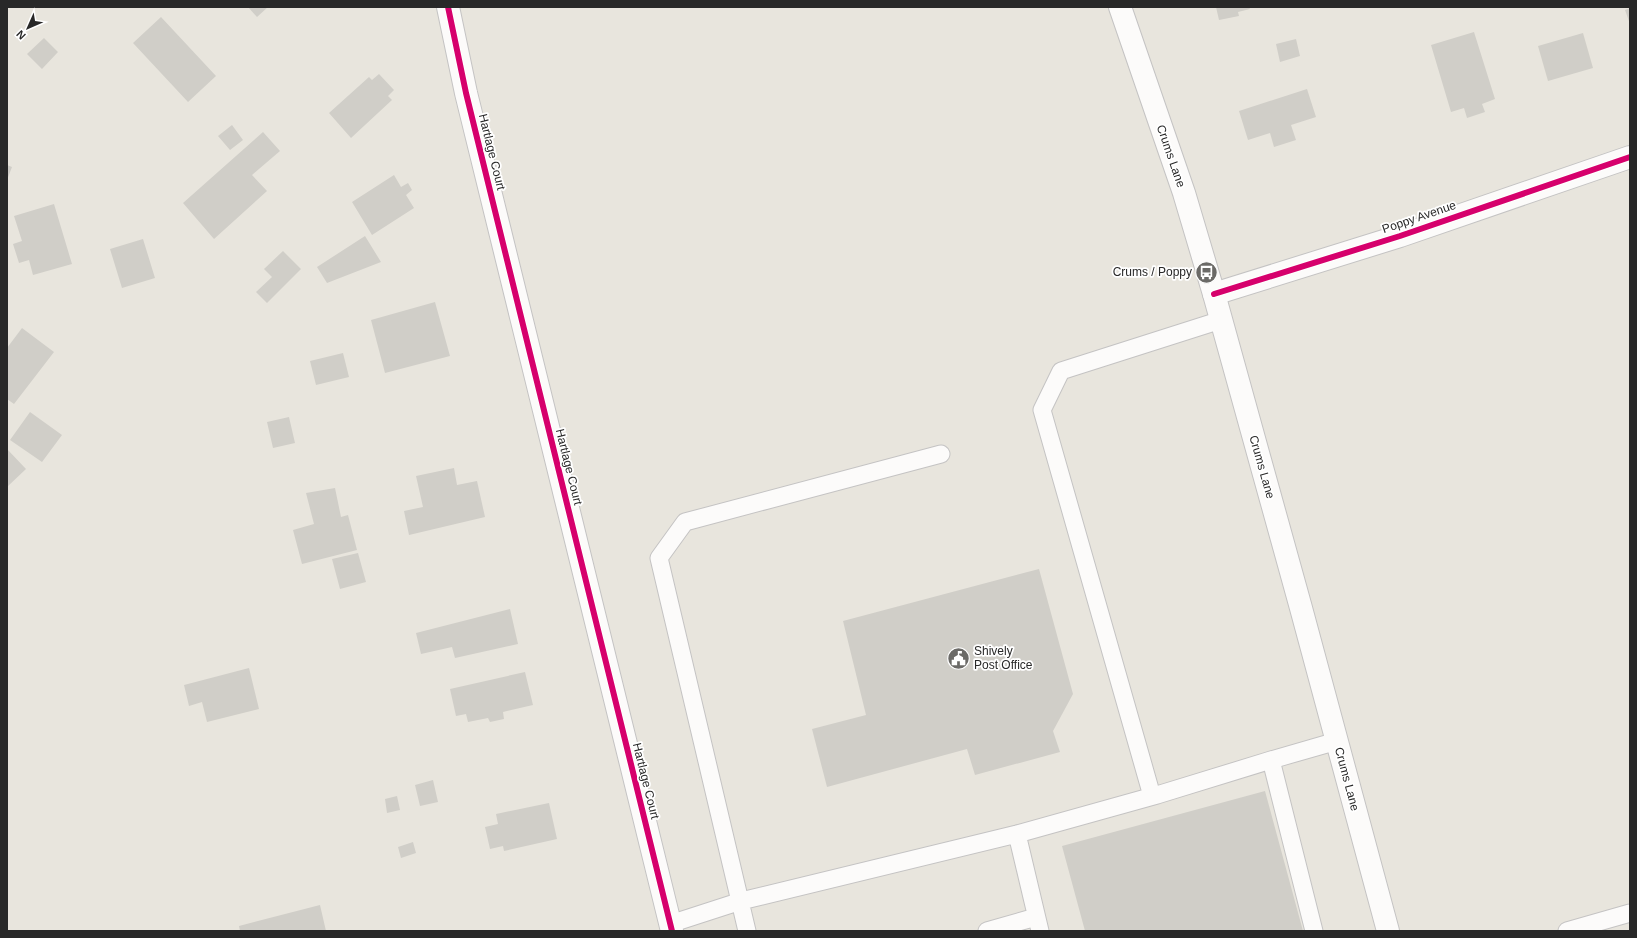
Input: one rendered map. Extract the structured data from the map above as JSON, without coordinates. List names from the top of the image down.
{
  "streets": {
    "street": ["Hartlage Court", "Crums Lane", "Poppy Avenue"]
  },
  "crossings": [
    ["Crums Lane", "Poppy Avenue"]
  ],
  "places": {
    "bus stop": ["Crums / Poppy"],
    "public building": ["Shively Post Office"]
  },
  "north": "bottom left"
}
